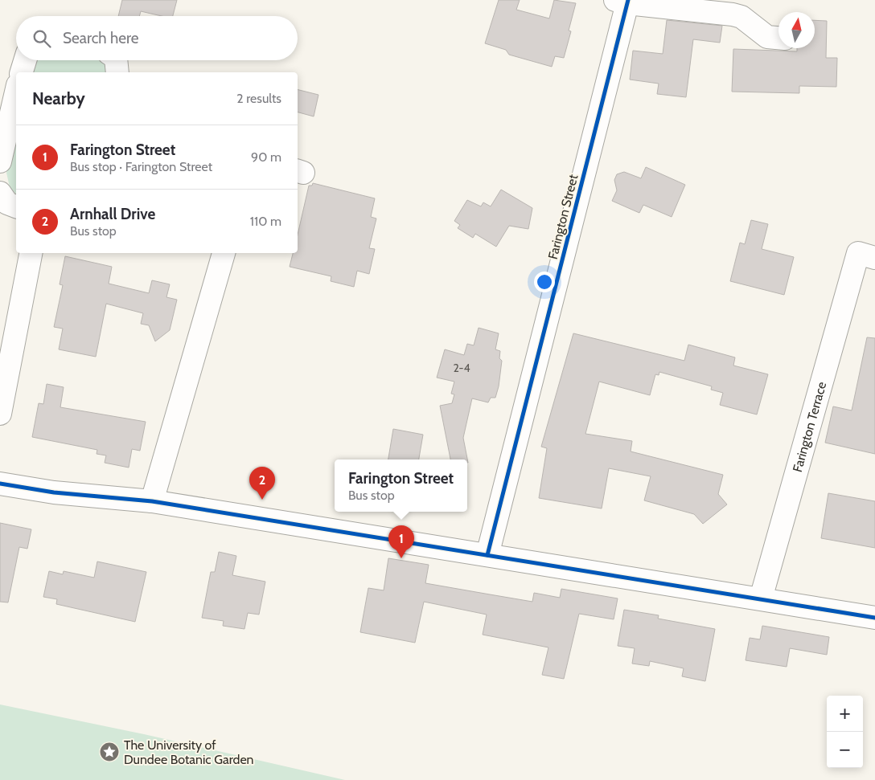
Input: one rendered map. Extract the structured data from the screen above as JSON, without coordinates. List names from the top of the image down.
{
  "streets": {
    "street": ["Farington Street", "Farington Terrace"]
  },
  "places": {
    "place": ["The University of Dundee Botanic Garden"]
  },
  "house_numbers": ["2-4"],
  "north": "top",
  "page": {
    "search": "Search here",
    "heading": ["Nearby", "2 results"],
    "list": [
      {
        "mark": "1",
        "name": "Farington Street",
        "note": "Bus stop · Farington Street",
        "value": "90 m"
      },
      {
        "mark": "2",
        "name": "Arnhall Drive",
        "note": "Bus stop",
        "value": "110 m"
      }
    ],
    "popup": ["Farington Street", "Bus stop"],
    "pins": ["2", "1"],
    "map_buttons": ["+", "−"]
  }
}
